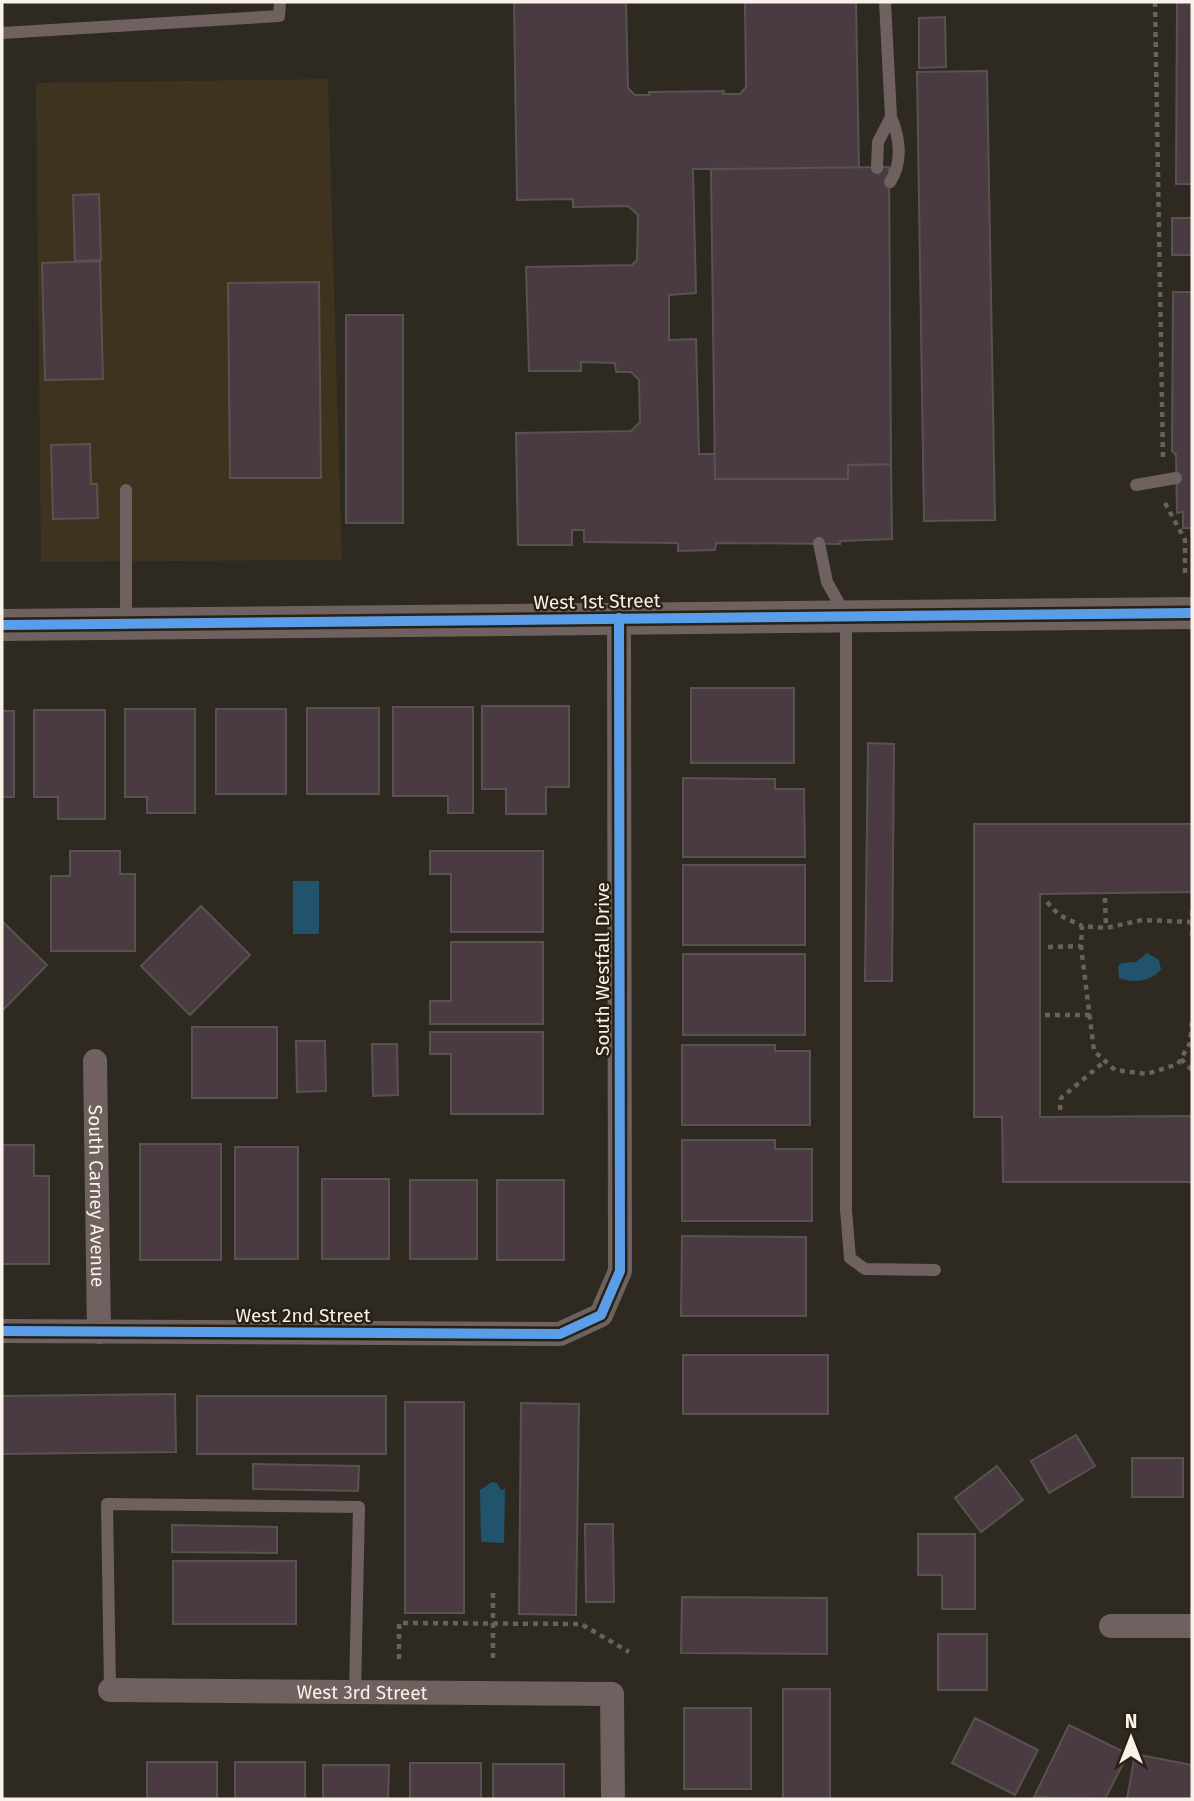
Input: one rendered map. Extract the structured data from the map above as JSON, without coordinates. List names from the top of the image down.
{
  "streets": {
    "street": [
      "West 1st Street",
      "South Westfall Drive",
      "South Carney Avenue",
      "West 2nd Street",
      "West 3rd Street"
    ]
  },
  "crossings": [
    ["West 1st Street", "South Westfall Drive"],
    ["South Westfall Drive", "West 2nd Street"],
    ["South Carney Avenue", "West 2nd Street"]
  ],
  "north": "top"
}
